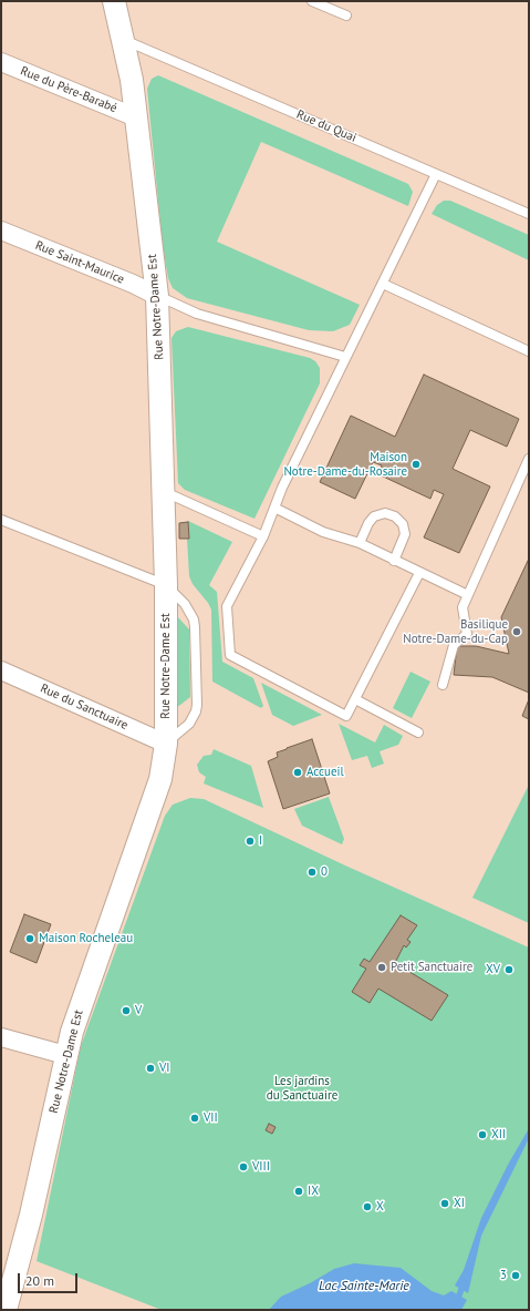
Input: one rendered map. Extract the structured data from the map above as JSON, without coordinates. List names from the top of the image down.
{
  "streets": {
    "street": [
      "Rue du Père-Barabé",
      "Rue Saint-Maurice",
      "Rue Notre-Dame Est",
      "Rue du Sanctuaire"
    ],
    "lane": ["Rue du Quai"]
  },
  "crossings": [
    ["Rue du Père-Barabé", "Rue Notre-Dame Est"],
    ["Rue du Quai", "Rue Notre-Dame Est"],
    ["Rue Saint-Maurice", "Rue Notre-Dame Est"],
    ["Rue Notre-Dame Est", "Rue du Sanctuaire"]
  ],
  "water": ["Lac Sainte-Marie"],
  "parks": ["Les jardins du Sanctuaire"],
  "places": [
    "Maison Notre-Dame-du-Rosaire",
    "Basilique Notre-Dame-du-Cap",
    "Accueil",
    "I",
    "0",
    "Maison Rocheleau",
    "Petit Sanctuaire",
    "XV",
    "V",
    "VI",
    "VII",
    "XII",
    "VIII",
    "IX",
    "XI",
    "X",
    "3"
  ],
  "scale_bar": "20 m"
}
